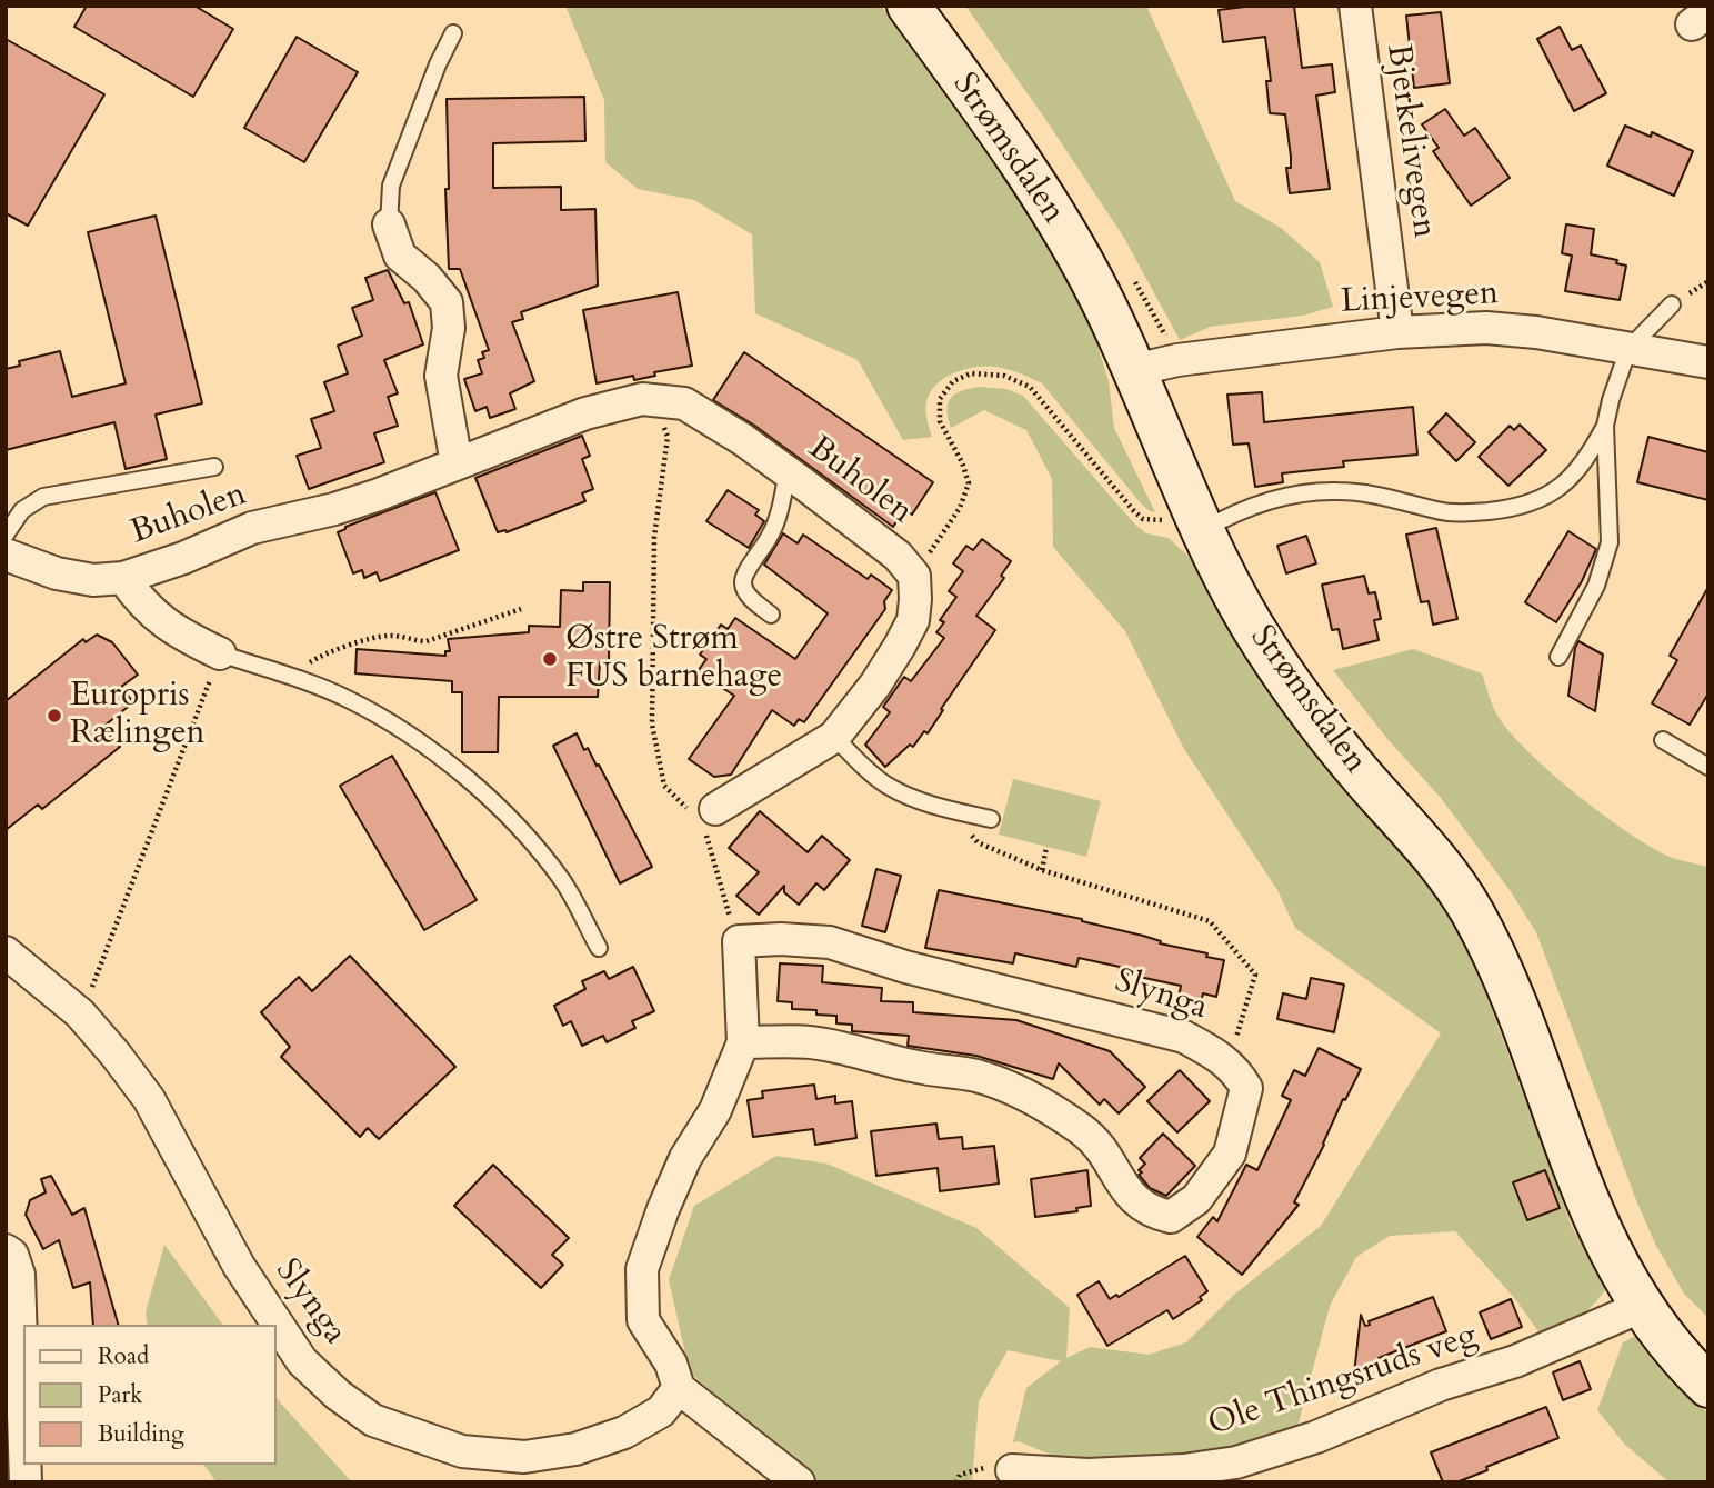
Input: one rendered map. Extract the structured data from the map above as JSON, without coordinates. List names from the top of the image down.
{
  "streets": {
    "main road": ["Strømsdalen"],
    "street": [
      "Bjerkelivegen",
      "Linjevegen",
      "Buholen",
      "Slynga",
      "Ole Thingsruds veg"
    ]
  },
  "crossings": [
    ["Bjerkelivegen", "Linjevegen"],
    ["Strømsdalen", "Linjevegen"],
    ["Strømsdalen", "Ole Thingsruds veg"]
  ],
  "places": ["Østre Strøm FUS barnehage", "Europris Rælingen"],
  "legend": ["Road", "Park", "Building"]
}
